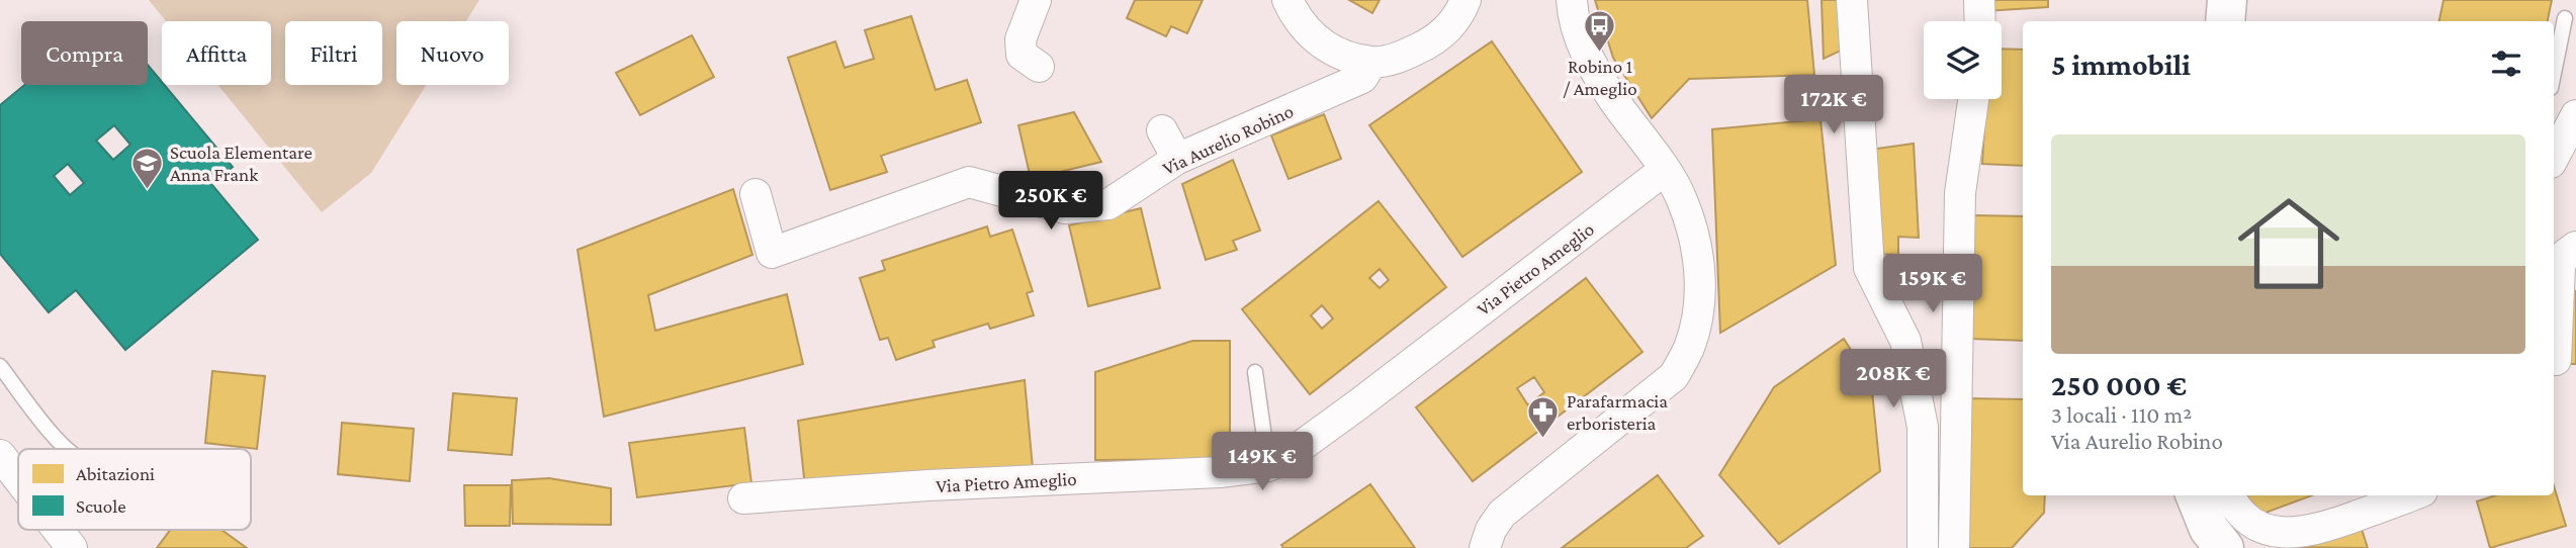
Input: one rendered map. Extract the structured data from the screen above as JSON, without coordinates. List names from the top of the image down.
{
  "streets": {
    "street": ["Via Aurelio Robino", "Via Pietro Ameglio"]
  },
  "places": {
    "bus stop": ["Robino 1 / Ameglio"],
    "school or university": ["Scuola Elementare Anna Frank"],
    "pharmacy": ["Parafarmacia erboristeria"]
  },
  "legend": ["Abitazioni", "Scuole"],
  "page": {
    "chip": [
      "Compra",
      "Affitta",
      "Filtri",
      "Nuovo"
    ],
    "heading": "5 immobili",
    "price": [
      "172K €",
      "250K €",
      "159K €",
      "208K €",
      "149K €"
    ],
    "list": [
      {
        "name": "250 000 €",
        "note": "3 locali · 110 m² · Via Aurelio Robino"
      }
    ]
  }
}
